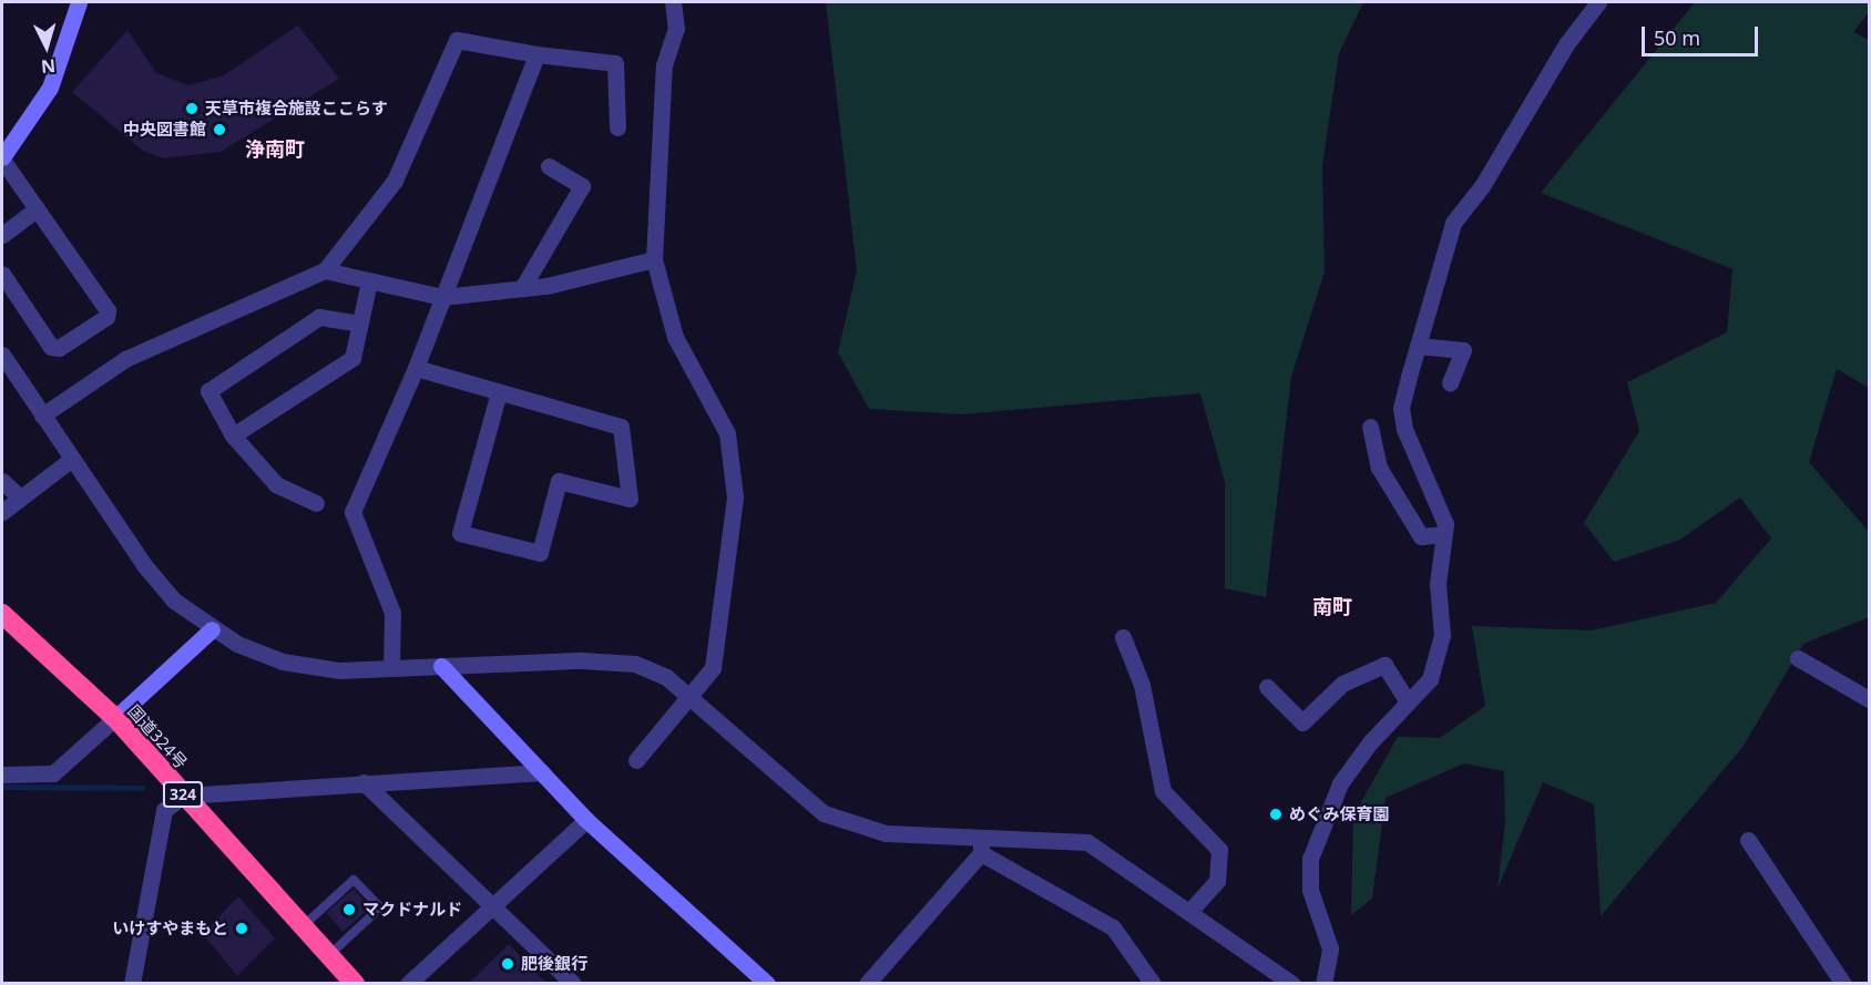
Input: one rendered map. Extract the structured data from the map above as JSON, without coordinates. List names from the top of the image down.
{
  "streets": {
    "highway": ["国道324号", "324"]
  },
  "districts": ["浄南町", "南町"],
  "places": [
    "天草市複合施設ここらす",
    "中央図書館",
    "めぐみ保育園",
    "マクドナルド",
    "いけすやまもと",
    "肥後銀行"
  ],
  "scale_bar": "50 m",
  "north": "bottom"
}
